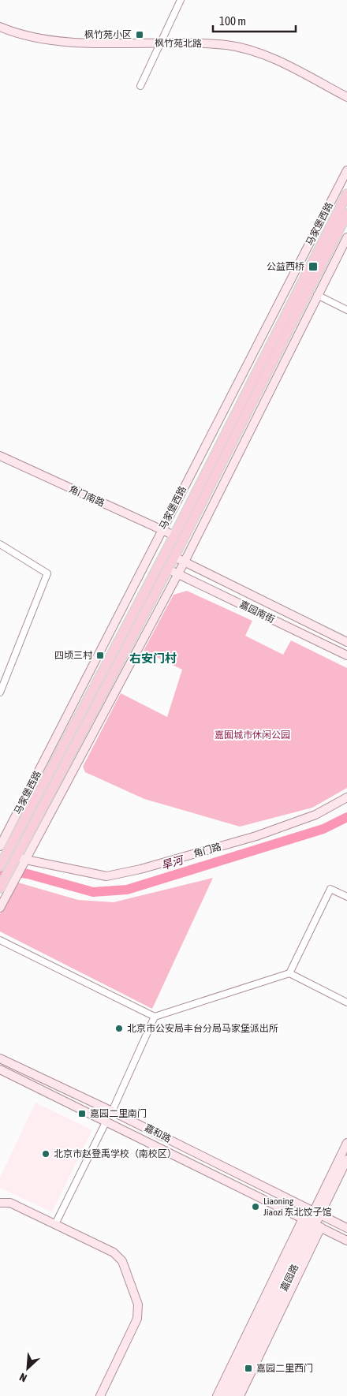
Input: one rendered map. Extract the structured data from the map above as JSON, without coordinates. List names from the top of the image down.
{
  "streets": {
    "main road": ["马家堡西路"],
    "street": [
      "枫竹苑北路",
      "角门南路",
      "嘉园南街",
      "角门路",
      "嘉和路",
      "嘉园路"
    ]
  },
  "crossings": [
    ["马家堡西路", "角门南路"],
    ["马家堡西路", "嘉园南街"],
    ["马家堡西路", "角门路"],
    ["嘉和路", "嘉园路"]
  ],
  "districts": ["右安门村"],
  "water": ["旱河"],
  "parks": ["嘉囿城市休闲公园"],
  "places": {
    "transit": [
      "枫竹苑小区",
      "公益西桥",
      "四顷三村",
      "嘉园二里南门",
      "嘉园二里西门"
    ],
    "other": ["北京市公安局丰台分局马家堡派出所", "北京市赵登禹学校（南校区）", "Liaoning Jiaozi 东北饺子馆"]
  },
  "scale_bar": "100 m",
  "north": "bottom left"
}
